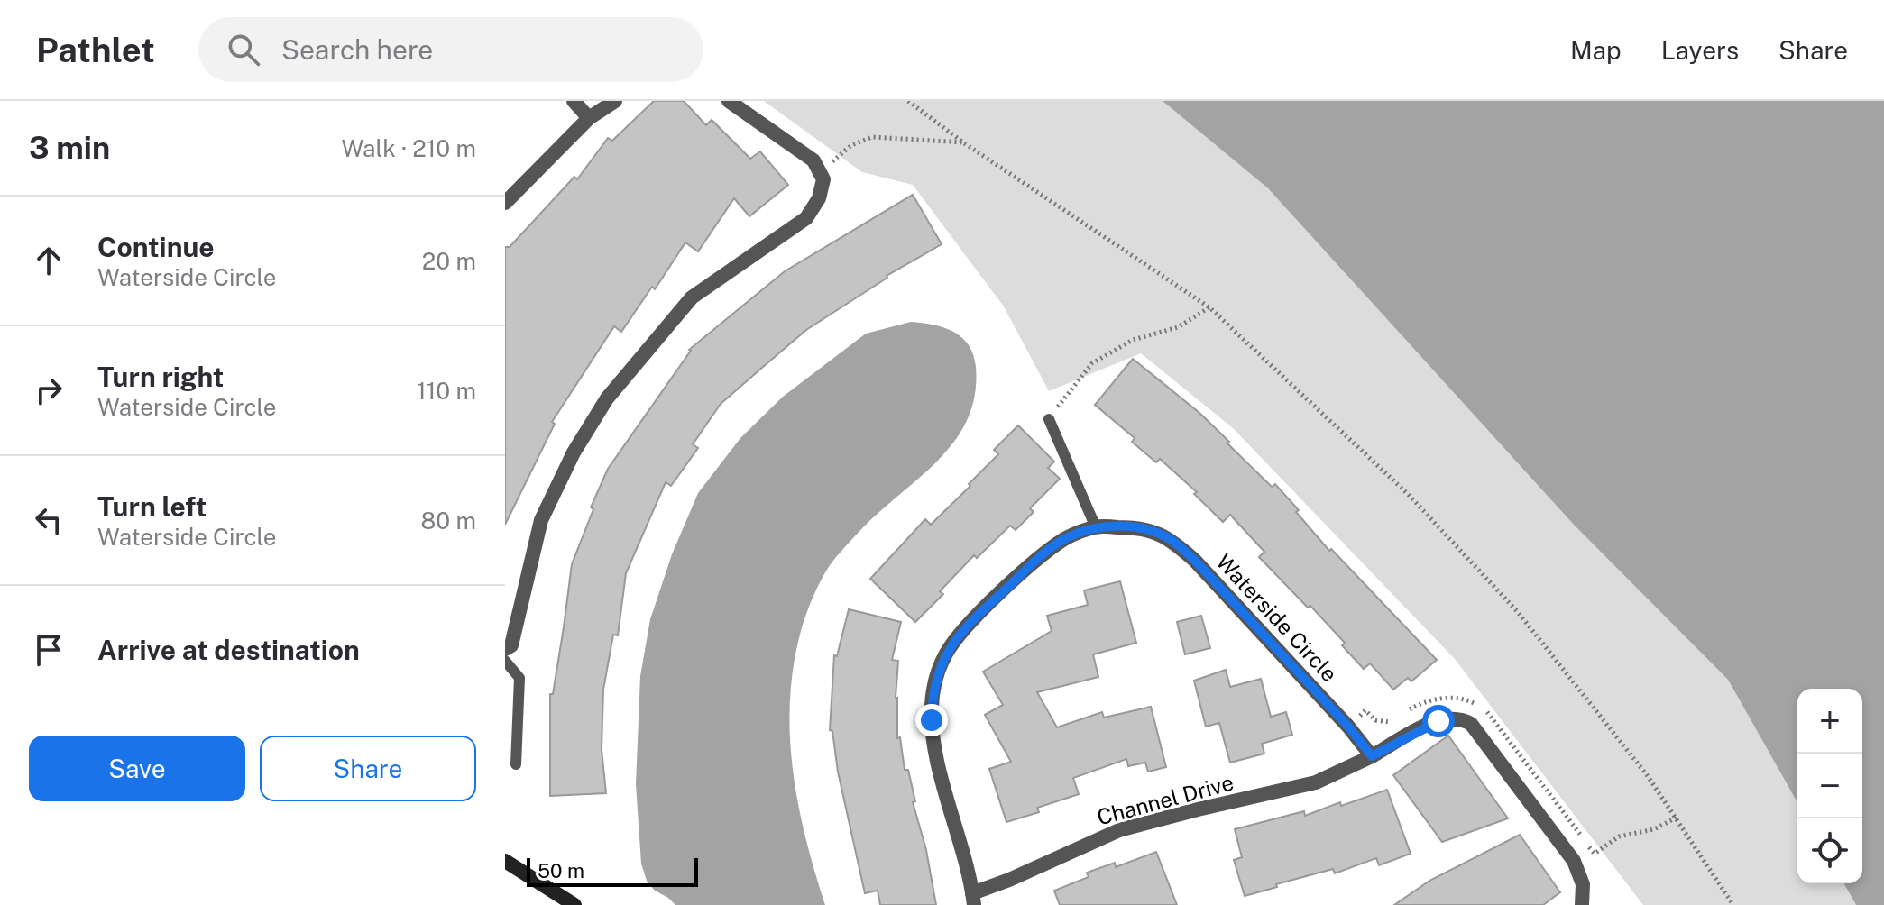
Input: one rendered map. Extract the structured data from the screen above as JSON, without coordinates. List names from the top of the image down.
{
  "streets": {
    "street": ["Waterside Circle", "Channel Drive"]
  },
  "crossings": [
    ["Waterside Circle", "Channel Drive"]
  ],
  "scale_bar": "50 m",
  "page": {
    "header": "Pathlet",
    "search": "Search here",
    "nav": ["Map", "Layers", "Share"],
    "heading": ["3 min", "Walk · 210 m"],
    "list": [
      ["Continue", "Waterside Circle", "20 m"],
      ["Turn right", "Waterside Circle", "110 m"],
      ["Turn left", "Waterside Circle", "80 m"],
      "Arrive at destination"
    ],
    "map_buttons": ["+", "−"],
    "buttons": ["Save", "Share"],
    "scale": "50 m"
  }
}
